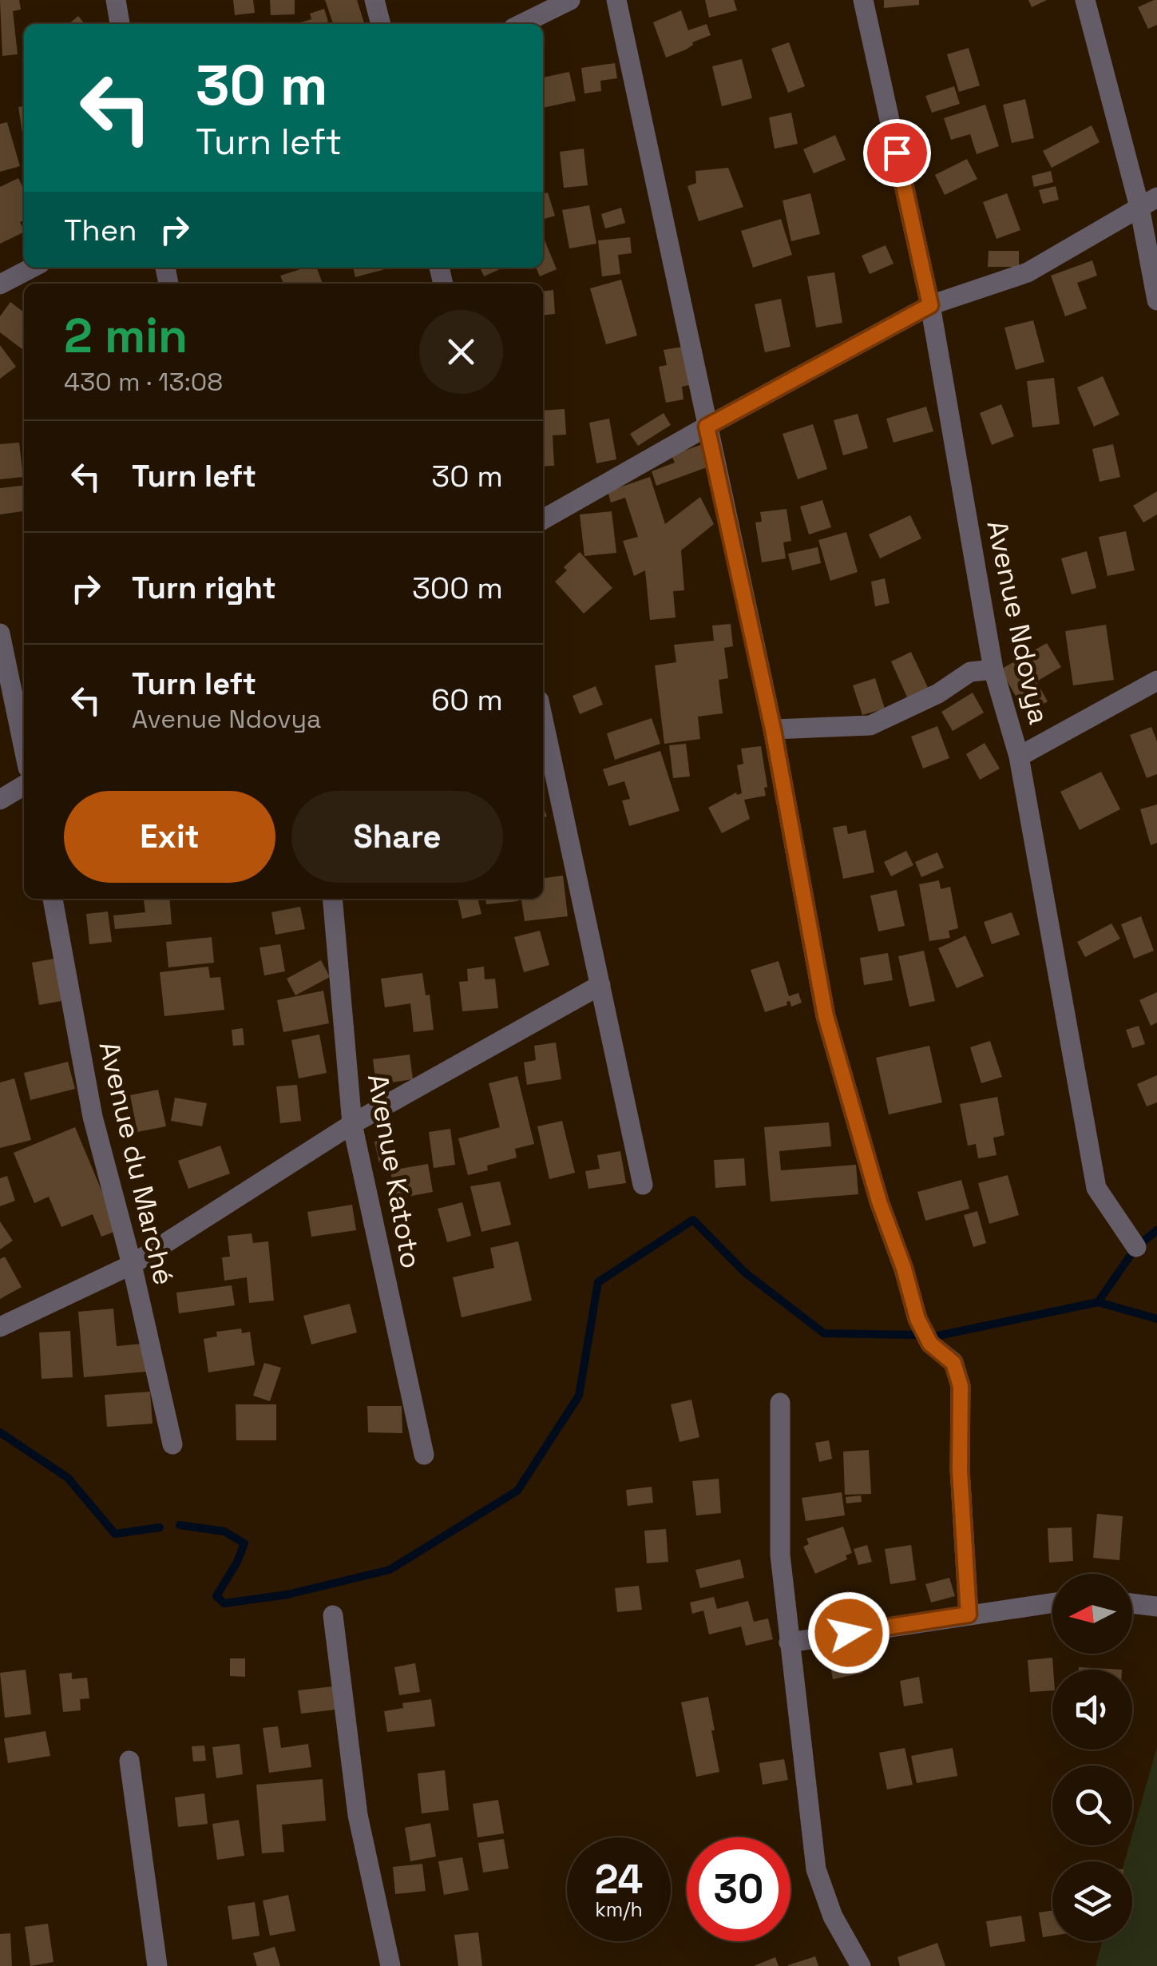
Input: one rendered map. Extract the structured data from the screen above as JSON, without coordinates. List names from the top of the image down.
{
  "streets": {
    "street": ["Avenue Ndovya", "Avenue du Marché", "Avenue Katoto"]
  },
  "north": "left",
  "page": {
    "turn": ["30 m", "Turn left"],
    "then": "Then",
    "heading": ["2 min", "430 m · 13:08"],
    "list": [
      {
        "name": "Turn left",
        "value": "30 m"
      },
      {
        "name": "Turn right",
        "value": "300 m"
      },
      {
        "name": "Turn left",
        "note": "Avenue Ndovya",
        "value": "60 m"
      }
    ],
    "buttons": ["Exit", "Share"],
    "speed": "24 km/h",
    "limit": "30"
  }
}
